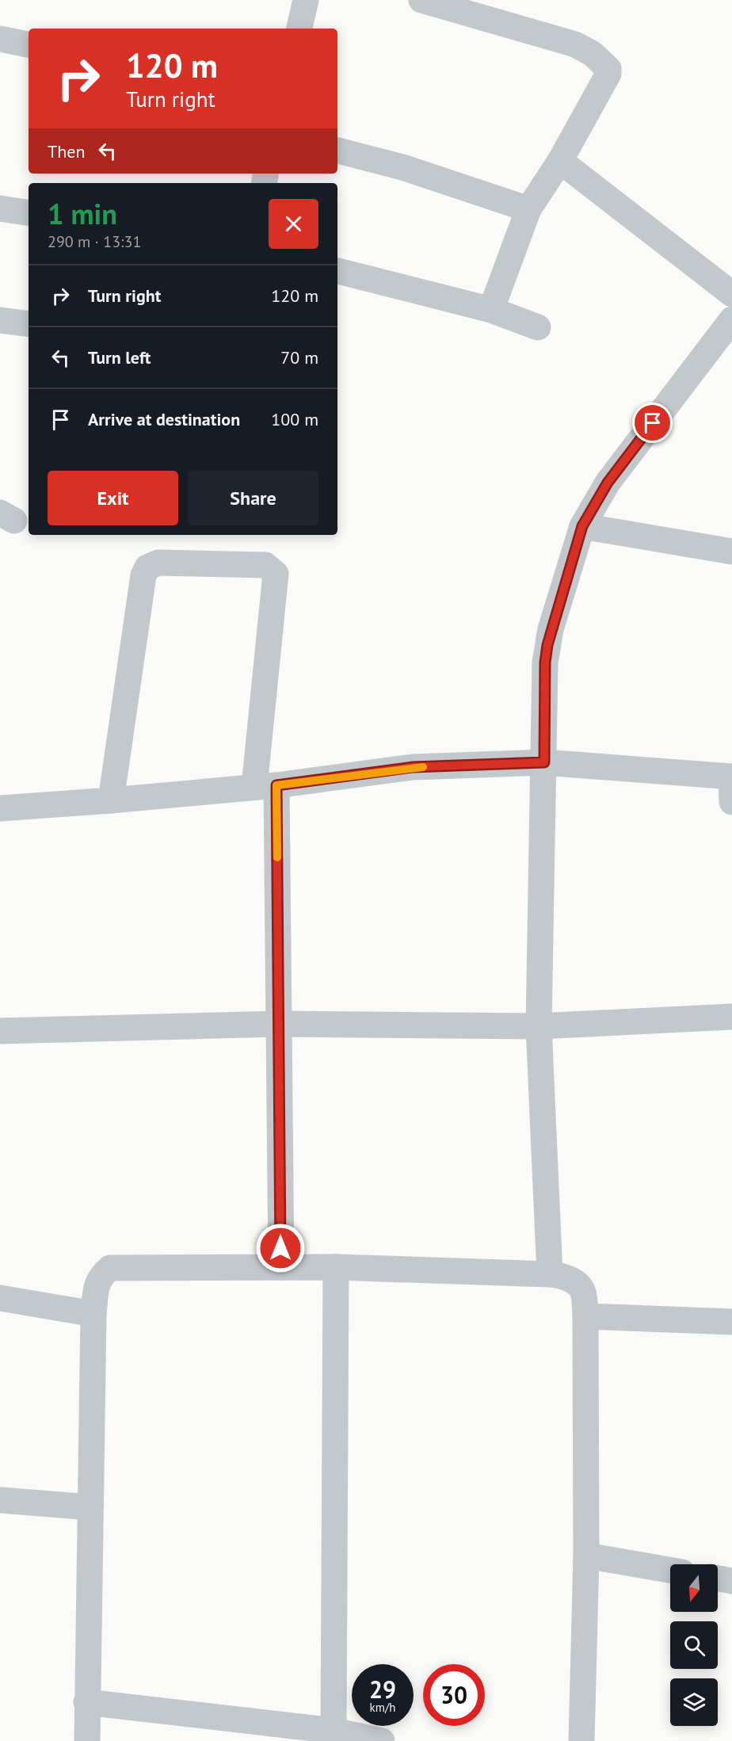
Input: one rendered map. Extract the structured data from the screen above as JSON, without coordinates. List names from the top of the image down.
{
  "north": "bottom",
  "page": {
    "turn": ["120 m", "Turn right"],
    "then": "Then",
    "heading": ["1 min", "290 m · 13:31"],
    "list": [
      {
        "name": "Turn right",
        "value": "120 m"
      },
      {
        "name": "Turn left",
        "value": "70 m"
      },
      {
        "name": "Arrive at destination",
        "value": "100 m"
      }
    ],
    "buttons": ["Exit", "Share"],
    "speed": "29 km/h",
    "limit": "30"
  }
}
